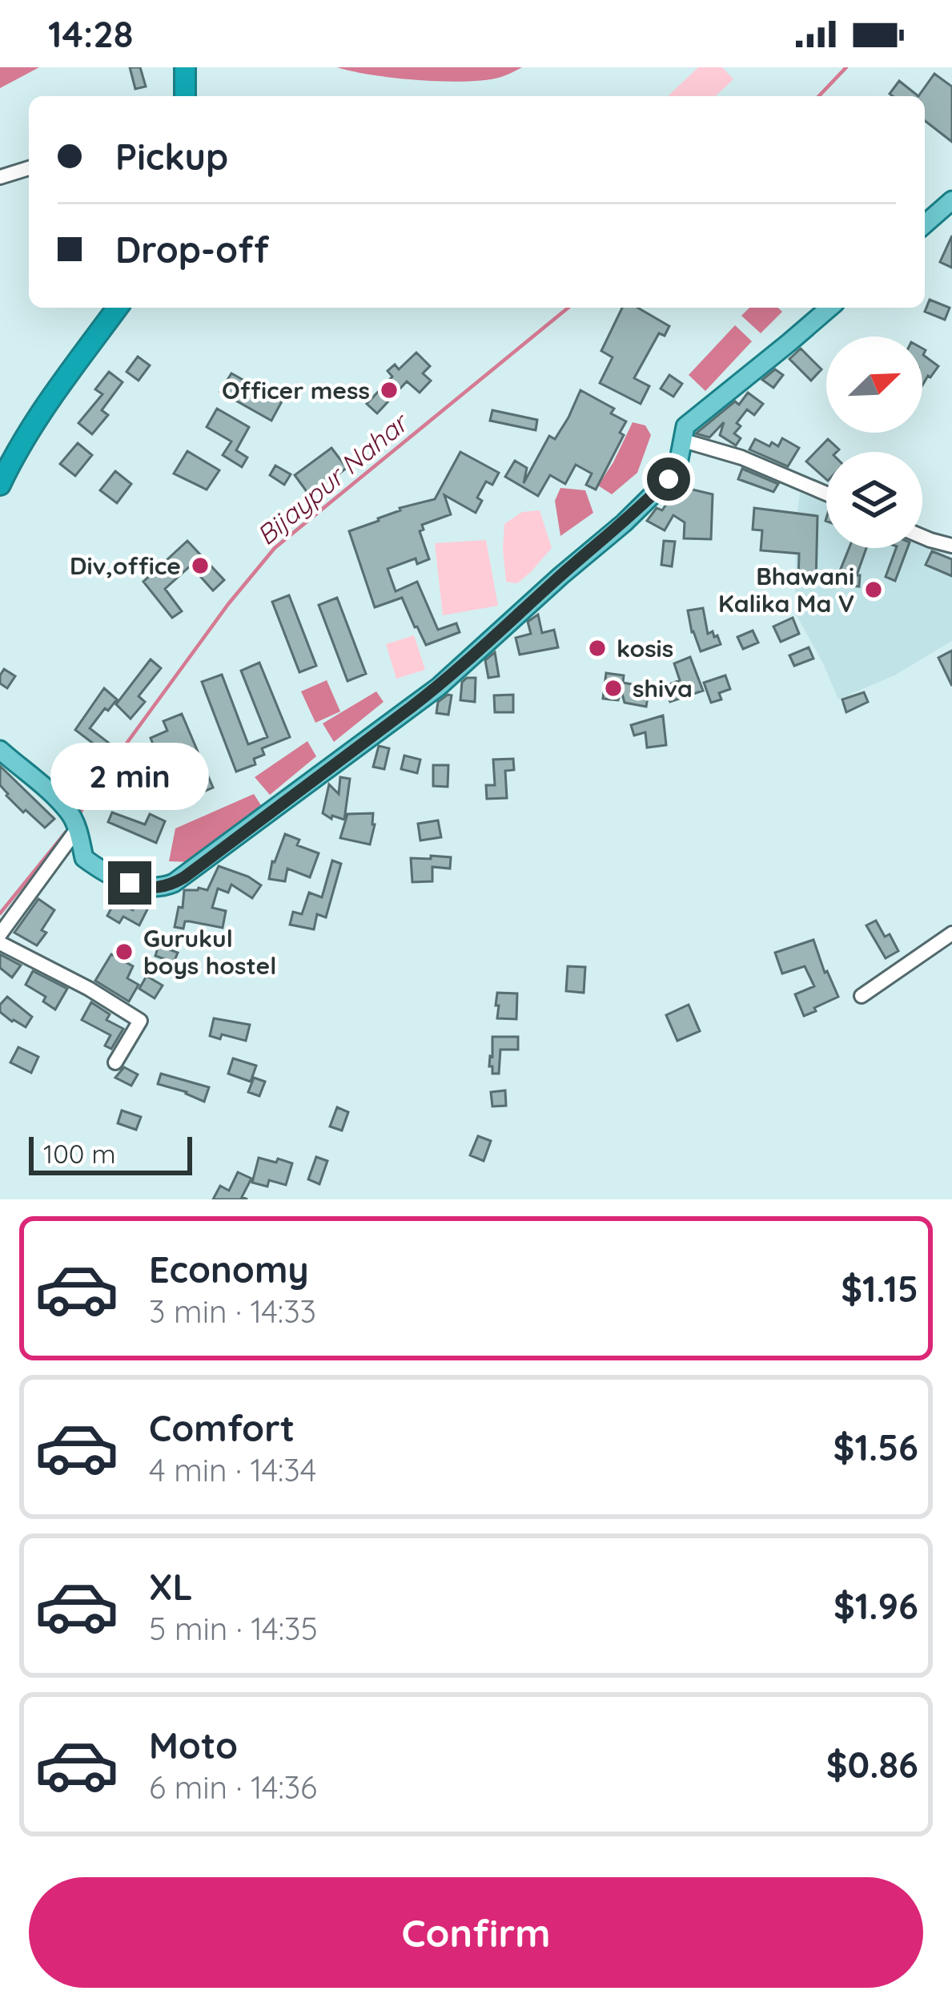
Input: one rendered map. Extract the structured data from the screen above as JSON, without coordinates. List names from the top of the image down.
{
  "water": ["Bijaypur Nahar"],
  "places": [
    "Officer mess",
    "Div,office",
    "Bhawani Kalika Ma V",
    "kosis",
    "shiva",
    "Gurukul boys hostel"
  ],
  "scale_bar": "100 m",
  "north": "top right",
  "page": {
    "status": "14:28",
    "banner": ["Pickup", "Drop-off"],
    "bubble": "2 min",
    "scale": "100 m",
    "list": [
      {
        "name": "Economy",
        "note": "3 min · 14:33",
        "value": "$1.15"
      },
      {
        "name": "Comfort",
        "note": "4 min · 14:34",
        "value": "$1.56"
      },
      {
        "name": "XL",
        "note": "5 min · 14:35",
        "value": "$1.96"
      },
      {
        "name": "Moto",
        "note": "6 min · 14:36",
        "value": "$0.86"
      }
    ],
    "buttons": "Confirm"
  }
}
